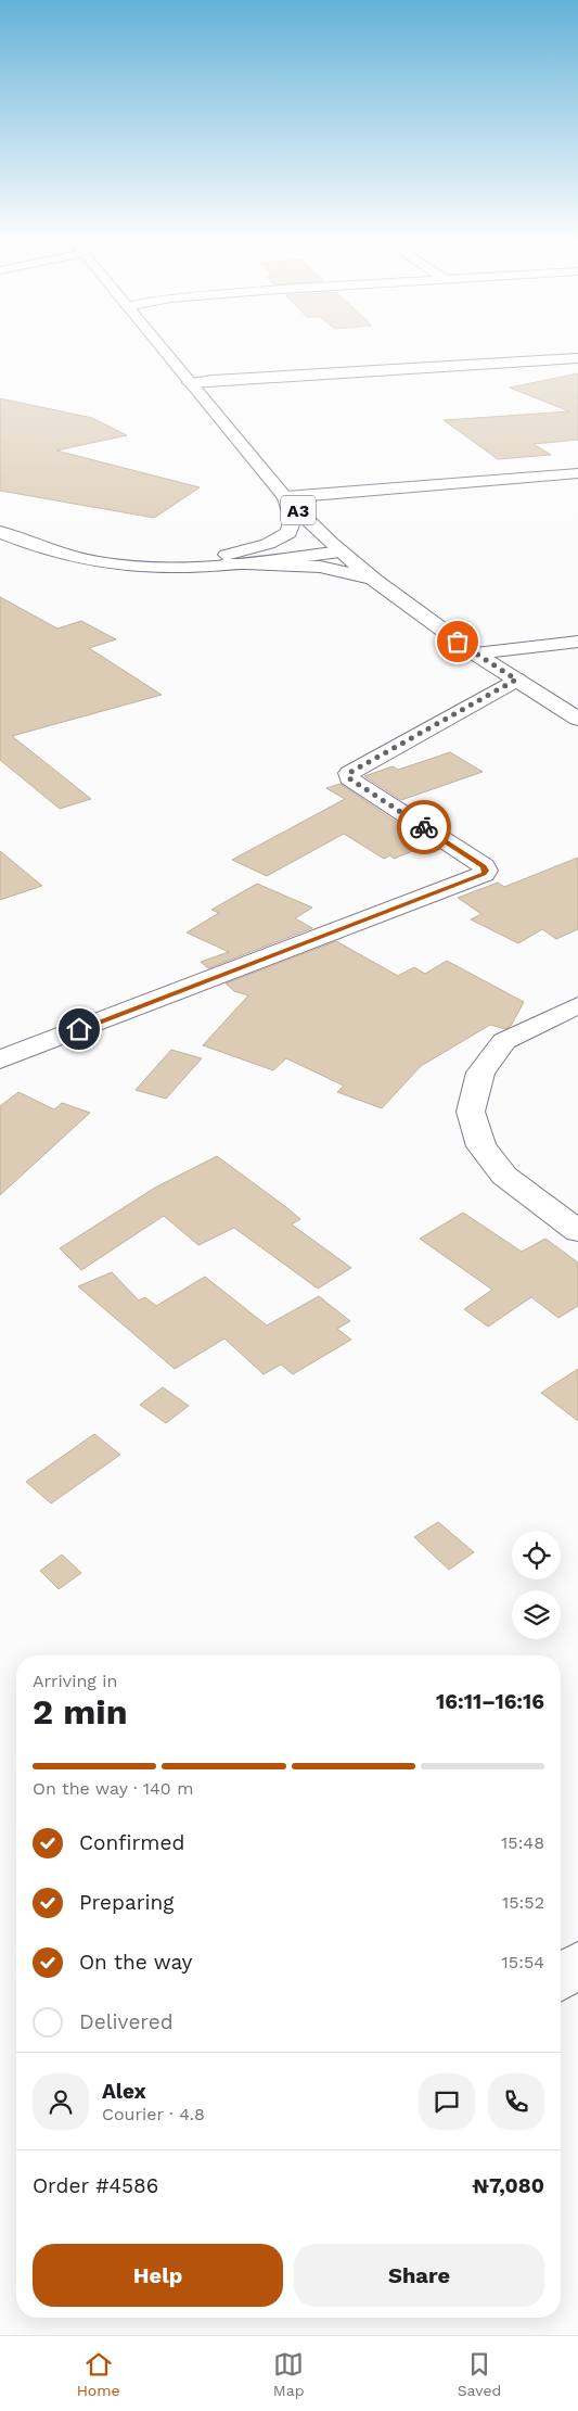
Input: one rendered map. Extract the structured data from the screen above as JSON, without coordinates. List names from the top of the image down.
{
  "streets": {
    "main road": ["A3"]
  },
  "page": {
    "heading": ["2 min", "Arriving in", "16:11–16:16"],
    "panel": [
      "Alex",
      "Courier · 4.8",
      "Order #4586",
      "₦7,080"
    ],
    "bar": "On the way · 140 m",
    "list": [
      ["Confirmed", "15:48"],
      ["Preparing", "15:52"],
      ["On the way", "15:54"],
      "Delivered"
    ],
    "buttons": ["Help", "Share"],
    "tabs": ["Home", "Map", "Saved"]
  }
}
